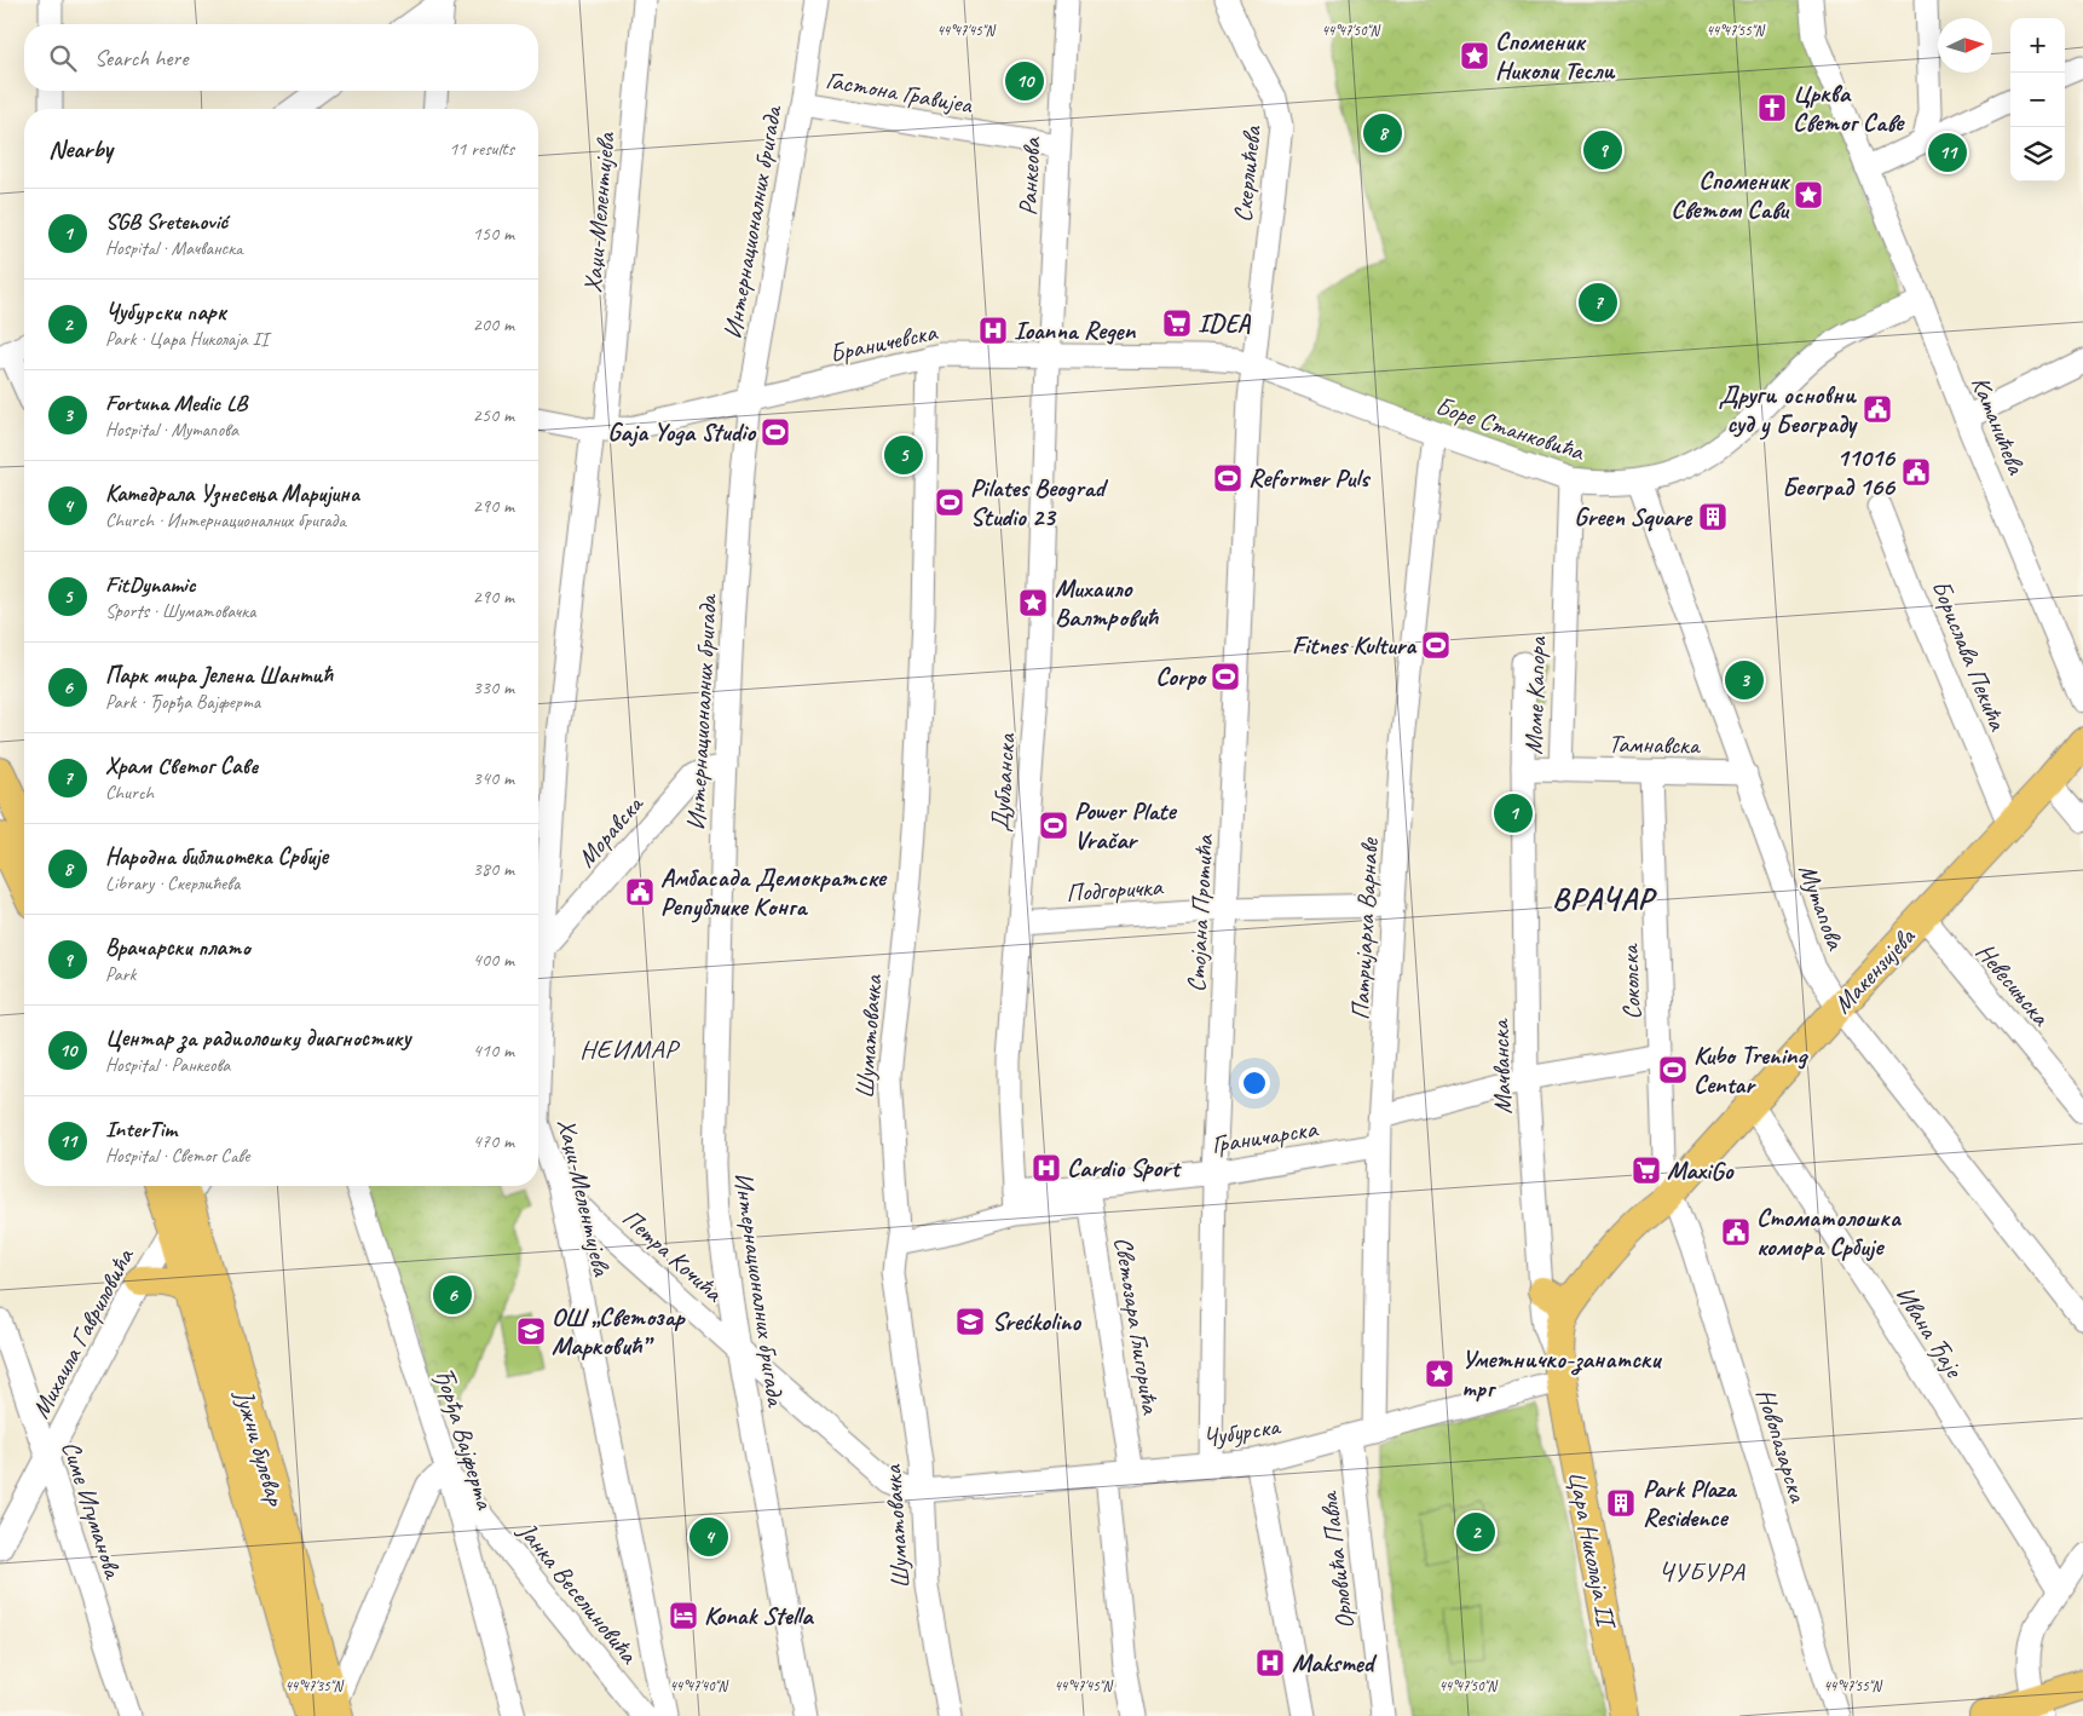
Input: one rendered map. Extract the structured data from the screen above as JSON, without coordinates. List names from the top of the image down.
{
  "streets": {
    "main road": ["Макензијева", "Јужни булевар", "Цара Николаја II"],
    "street": [
      "Гастона Гравијеа",
      "Скерлићева",
      "Ранкеова",
      "Хаџи-Мелентијева",
      "Интернационалних бригада",
      "Браничевска",
      "Катанићева",
      "Боре Станковића",
      "Борислава Пекића",
      "Моме Капора",
      "Тамнавска",
      "Дубљанска",
      "Моравска",
      "Подгоричка",
      "Мутапова",
      "Стојана Протића",
      "Патријарха Варнаве",
      "Соколска",
      "Невесињска",
      "Шуматовачка",
      "Мачванска",
      "Граничарска",
      "Петра Кочића",
      "Светозара Глигорића",
      "Ивана Ђаје",
      "Михаила Гавриловића",
      "Чубурска",
      "Ђорђа Вајферта",
      "Новопазарска",
      "Симе Игуманова",
      "Орловића Павла",
      "Јанка Веселиновића"
    ]
  },
  "crossings": [
    ["Гастона Гравијеа", "Ранкеова"],
    ["Гастона Гравијеа", "Интернационалних бригада"],
    ["Скерлићева", "Браничевска"],
    ["Скерлићева", "Боре Станковића"],
    ["Скерлићева", "Стојана Протића"],
    ["Ранкеова", "Браничевска"],
    ["Ранкеова", "Дубљанска"],
    ["Хаџи-Мелентијева", "Браничевска"],
    ["Хаџи-Мелентијева", "Моравска"],
    ["Хаџи-Мелентијева", "Петра Кочића"],
    ["Интернационалних бригада", "Браничевска"],
    ["Интернационалних бригада", "Моравска"],
    ["Интернационалних бригада", "Петра Кочића"],
    ["Браничевска", "Боре Станковића"],
    ["Браничевска", "Дубљанска"],
    ["Браничевска", "Стојана Протића"],
    ["Браничевска", "Шуматовачка"],
    ["Катанићева", "Боре Станковића"],
    ["Боре Станковића", "Моме Капора"],
    ["Боре Станковића", "Мутапова"],
    ["Боре Станковића", "Стојана Протића"],
    ["Боре Станковића", "Патријарха Варнаве"],
    ["Борислава Пекића", "Макензијева"],
    ["Моме Капора", "Тамнавска"],
    ["Моме Капора", "Мачванска"],
    ["Тамнавска", "Мутапова"],
    ["Тамнавска", "Соколска"],
    ["Дубљанска", "Подгоричка"],
    ["Дубљанска", "Граничарска"],
    ["Подгоричка", "Стојана Протића"],
    ["Подгоричка", "Патријарха Варнаве"],
    ["Мутапова", "Макензијева"],
    ["Стојана Протића", "Граничарска"],
    ["Стојана Протића", "Чубурска"],
    ["Патријарха Варнаве", "Граничарска"],
    ["Патријарха Варнаве", "Чубурска"],
    ["Макензијева", "Соколска"],
    ["Макензијева", "Невесињска"],
    ["Макензијева", "Мачванска"],
    ["Макензијева", "Ивана Ђаје"],
    ["Макензијева", "Чубурска"],
    ["Макензијева", "Новопазарска"],
    ["Макензијева", "Цара Николаја II"],
    ["Соколска", "Новопазарска"],
    ["Шуматовачка", "Граничарска"],
    ["Шуматовачка", "Петра Кочића"],
    ["Шуматовачка", "Чубурска"],
    ["Мачванска", "Чубурска"],
    ["Мачванска", "Цара Николаја II"],
    ["Граничарска", "Светозара Глигорића"],
    ["Петра Кочића", "Чубурска"],
    ["Светозара Глигорића", "Чубурска"],
    ["Михаила Гавриловића", "Јужни булевар"],
    ["Михаила Гавриловића", "Симе Игуманова"],
    ["Чубурска", "Цара Николаја II"],
    ["Чубурска", "Орловића Павла"],
    ["Ђорђа Вајферта", "Јанка Веселиновића"]
  ],
  "districts": ["ВРАЧАР", "НЕИМАР", "ЧУБУРА"],
  "places": {
    "place": [
      "Споменик Николи Тесли",
      "Споменик Светом Сави",
      "Михаило Валтровић",
      "Уметничко-занатски трг"
    ],
    "church": ["Црква Светог Саве"],
    "supermarket": ["IDEA", "MaxiGo"],
    "hospital": ["Ioanna Regen", "Cardio Sport", "Maksmed"],
    "public building": [
      "Други основни суд у Београду",
      "11016 Београд 166",
      "Амбасада Демократске Републике Конга",
      "Стоматолошка комора Србије"
    ],
    "sports": [
      "Gaja Yoga Studio",
      "Reformer Puls",
      "Pilates Beograd Studio 23",
      "Fitnes Kultura",
      "Corpo",
      "Power Plate Vračar",
      "Kubo Trening Centar"
    ],
    "building": ["Green Square", "Park Plaza Residence"],
    "school or university": ["Srećkolino", "ОШ „Светозар Марковић”"],
    "hotel": ["Konak Stella"]
  },
  "north": "right",
  "page": {
    "map_buttons": ["+", "−"],
    "search": "Search here",
    "pins": [
      "10",
      "8",
      "9",
      "11",
      "7",
      "5",
      "3",
      "1",
      "6",
      "2",
      "4"
    ],
    "heading": ["Nearby", "11 results"],
    "list": [
      {
        "mark": "1",
        "name": "SGB Sretenović",
        "note": "Hospital · Мачванска",
        "value": "150 m"
      },
      {
        "mark": "2",
        "name": "Чубурски парк",
        "note": "Park · Цара Николаја II",
        "value": "200 m"
      },
      {
        "mark": "3",
        "name": "Fortuna Medic LB",
        "note": "Hospital · Мутапова",
        "value": "250 m"
      },
      {
        "mark": "4",
        "name": "Катедрала Узнесења Маријина",
        "note": "Church · Интернационалних бригада",
        "value": "290 m"
      },
      {
        "mark": "5",
        "name": "FitDynamic",
        "note": "Sports · Шуматовачка",
        "value": "290 m"
      },
      {
        "mark": "6",
        "name": "Парк мира Јелена Шантић",
        "note": "Park · Ђорђа Вајферта",
        "value": "330 m"
      },
      {
        "mark": "7",
        "name": "Храм Светог Саве",
        "note": "Church",
        "value": "340 m"
      },
      {
        "mark": "8",
        "name": "Народна библиотека Србије",
        "note": "Library · Скерлићева",
        "value": "380 m"
      },
      {
        "mark": "9",
        "name": "Врачарски плато",
        "note": "Park",
        "value": "400 m"
      },
      {
        "mark": "10",
        "name": "Центар за радиолошку диагностику",
        "note": "Hospital · Ранкеова",
        "value": "410 m"
      },
      {
        "mark": "11",
        "name": "InterTim",
        "note": "Hospital · Светог Саве",
        "value": "470 m"
      }
    ]
  },
  "coordinates": [
    "44°47'45\"N",
    "44°47'50\"N",
    "44°47'55\"N",
    "44°47'35\"N",
    "44°47'40\"N"
  ]
}
